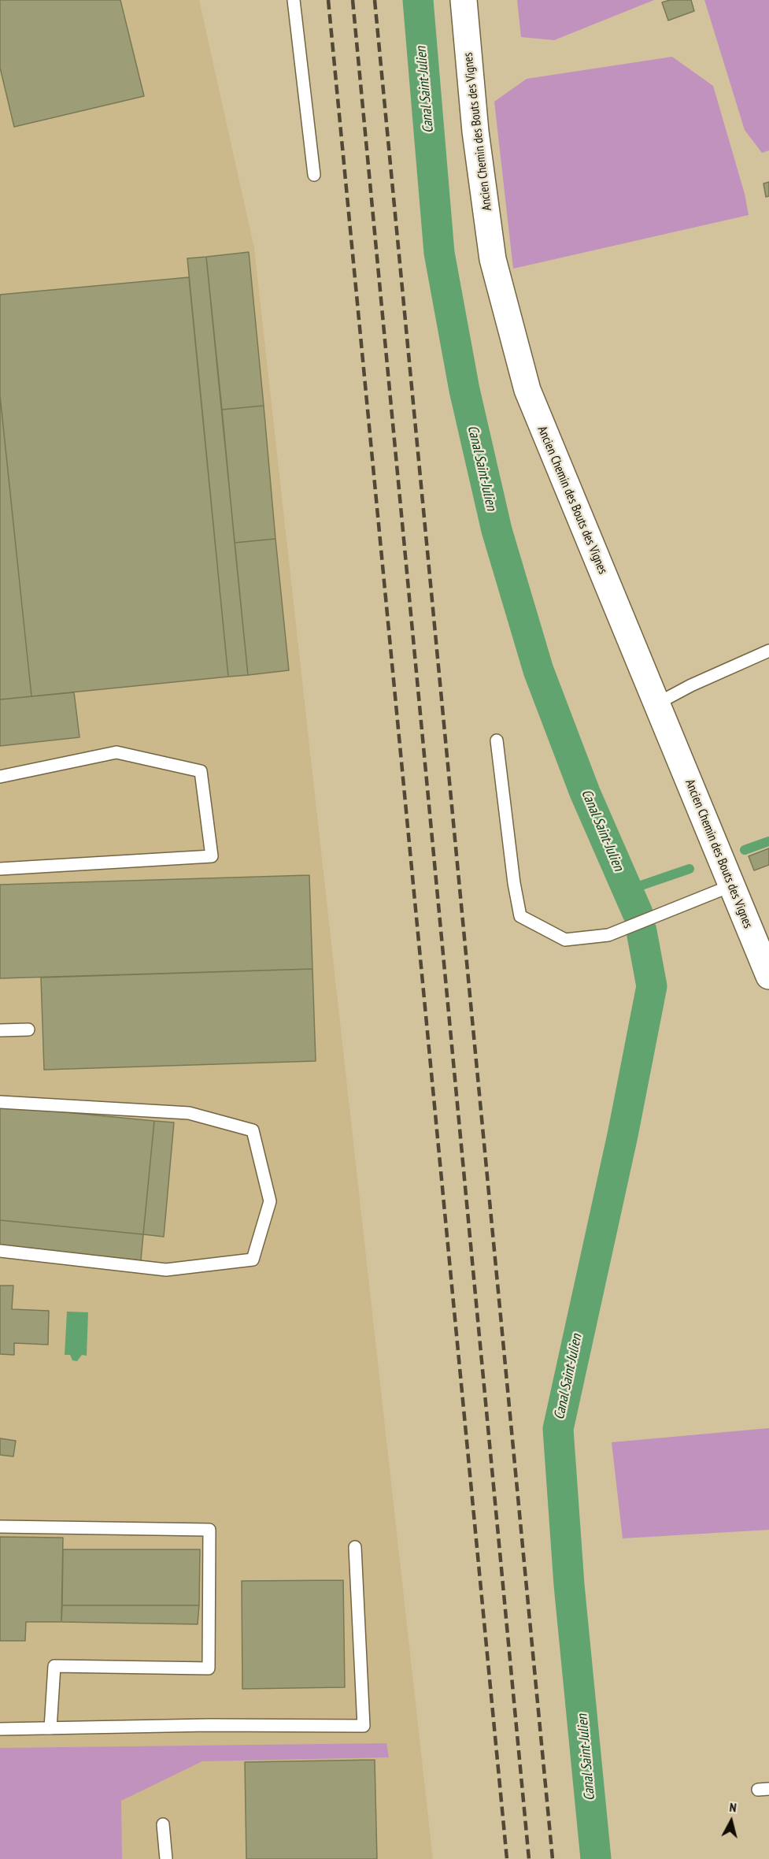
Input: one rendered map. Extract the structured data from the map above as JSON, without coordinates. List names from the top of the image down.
{
  "streets": {
    "street": ["Ancien Chemin des Bouts des Vignes"]
  },
  "water": ["Canal Saint-Julien"],
  "north": "top"
}
